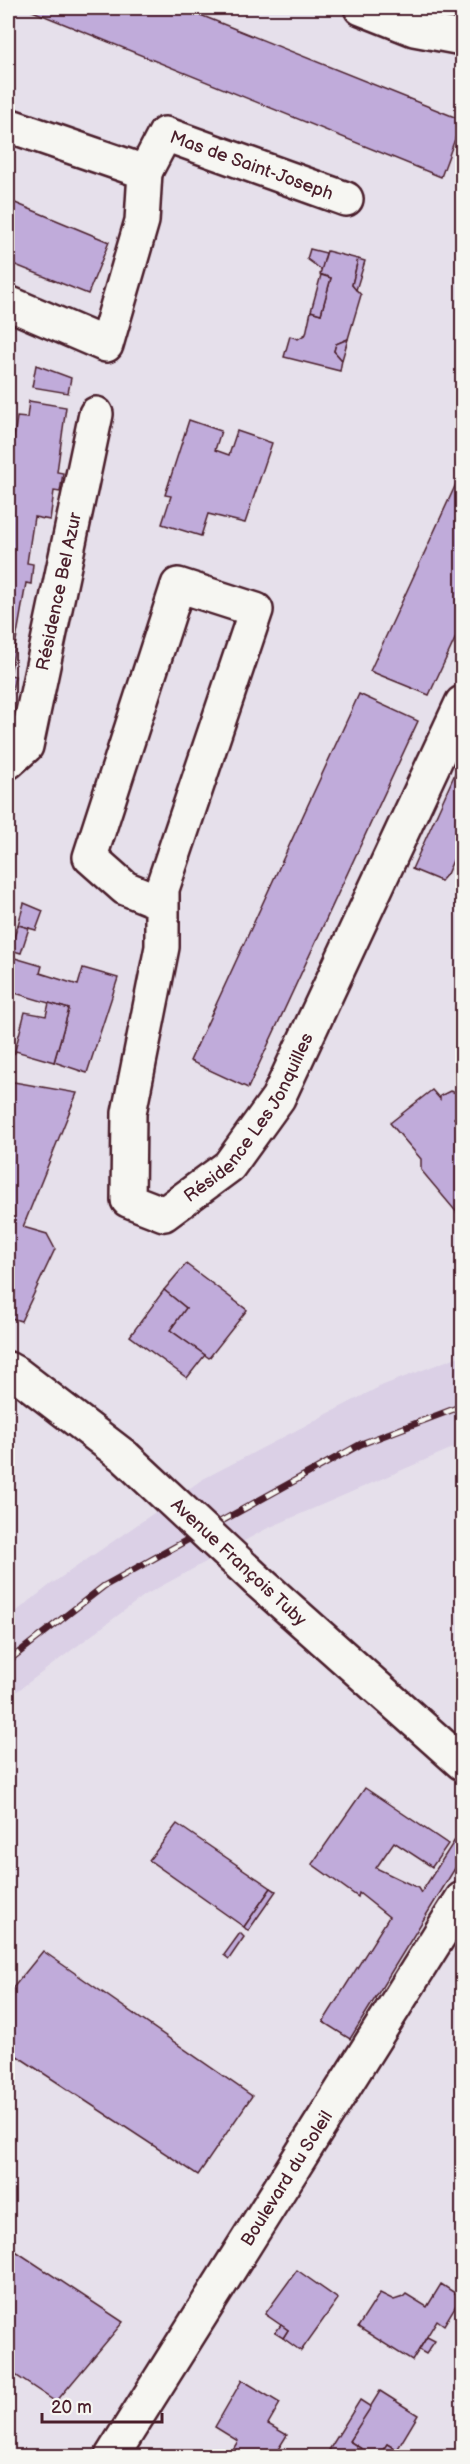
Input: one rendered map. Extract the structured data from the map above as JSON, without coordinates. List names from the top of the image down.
{
  "streets": {
    "street": [
      "Mas de Saint-Joseph",
      "Résidence Bel Azur",
      "Résidence Les Jonquilles",
      "Avenue François Tuby",
      "Boulevard du Soleil"
    ]
  },
  "scale_bar": "20 m"
}
